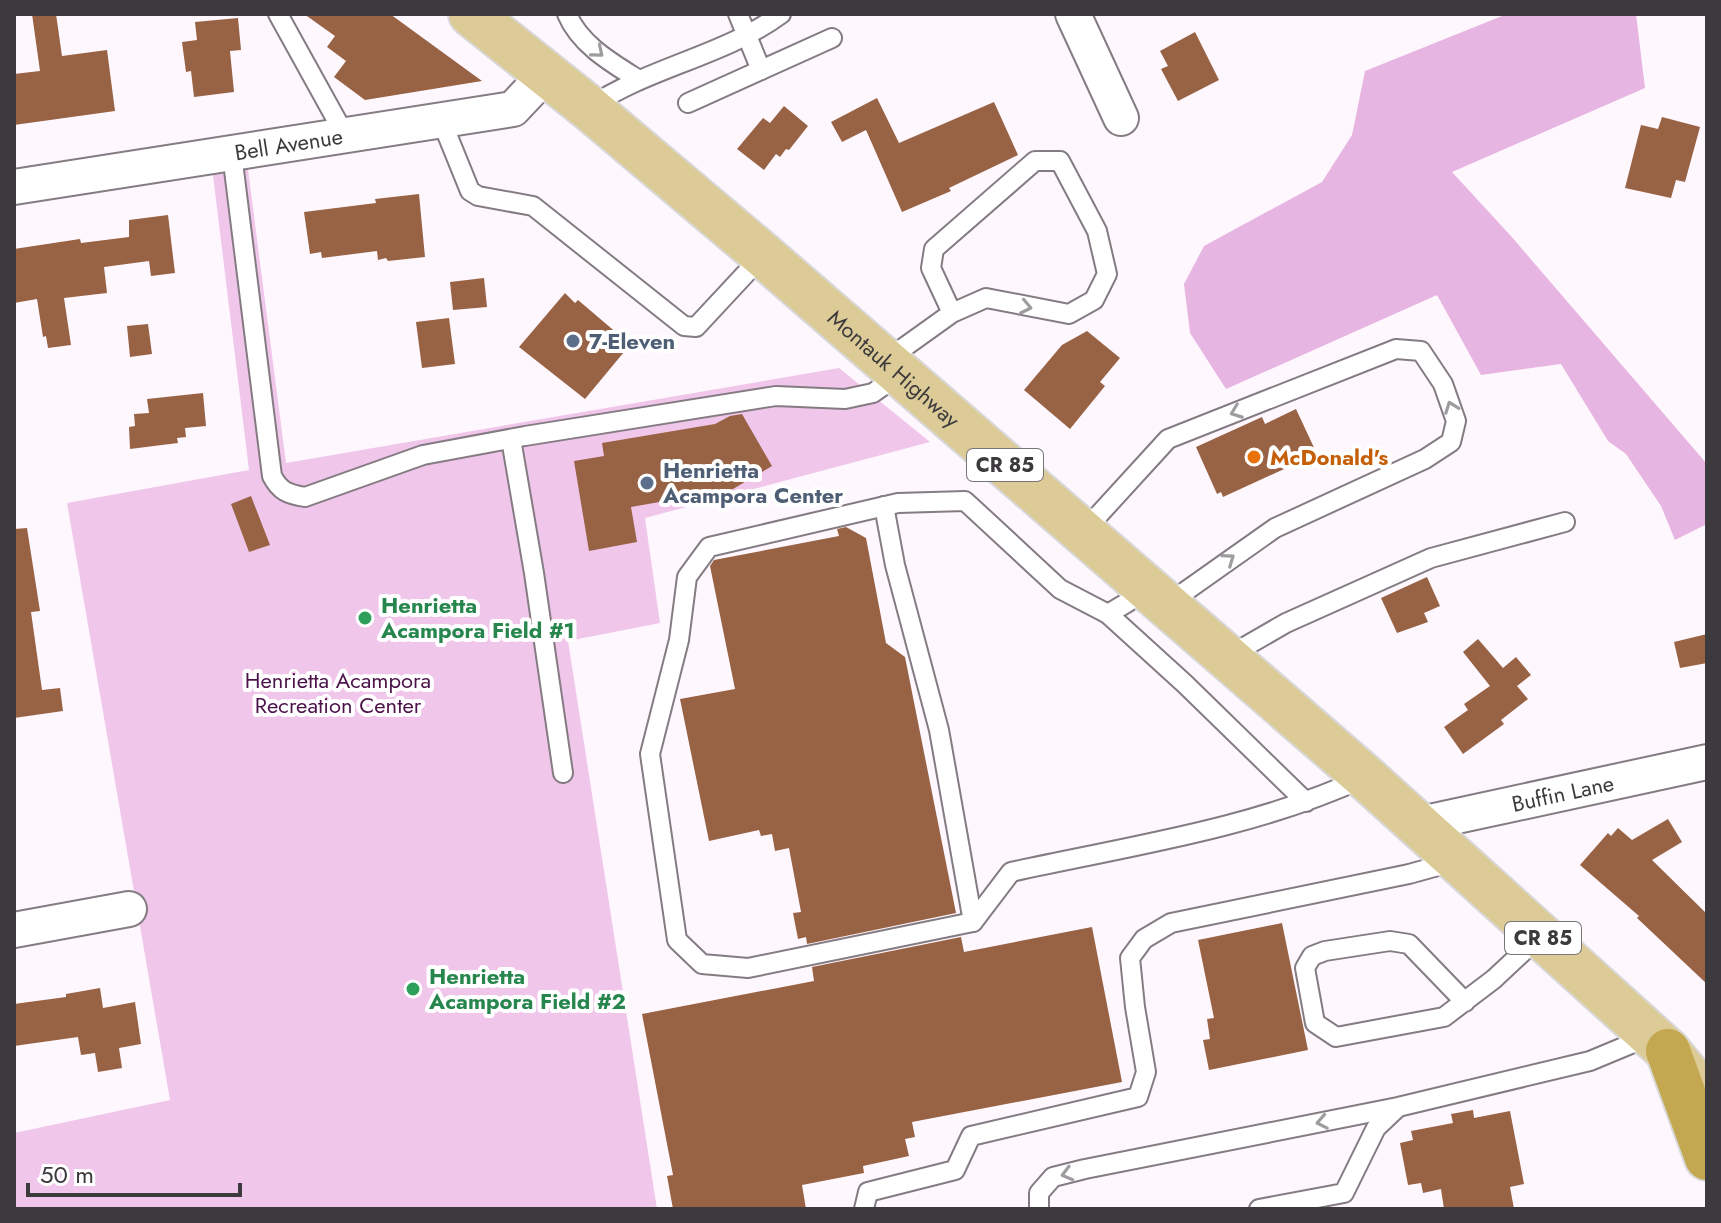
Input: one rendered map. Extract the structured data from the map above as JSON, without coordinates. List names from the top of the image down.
{
  "streets": {
    "main road": ["Montauk Highway", "CR 85"],
    "street": ["Bell Avenue", "Buffin Lane"]
  },
  "crossings": [
    ["Bell Avenue", "Montauk Highway"],
    ["Montauk Highway", "CR 85"],
    ["Montauk Highway", "Buffin Lane"],
    ["CR 85", "Buffin Lane"]
  ],
  "parks": ["Henrietta Acampora Recreation Center"],
  "places": [
    "7-Eleven",
    "McDonald's",
    "Henrietta Acampora Center",
    "Henrietta Acampora Field #1",
    "Henrietta Acampora Field #2"
  ],
  "scale_bar": "50 m"
}
